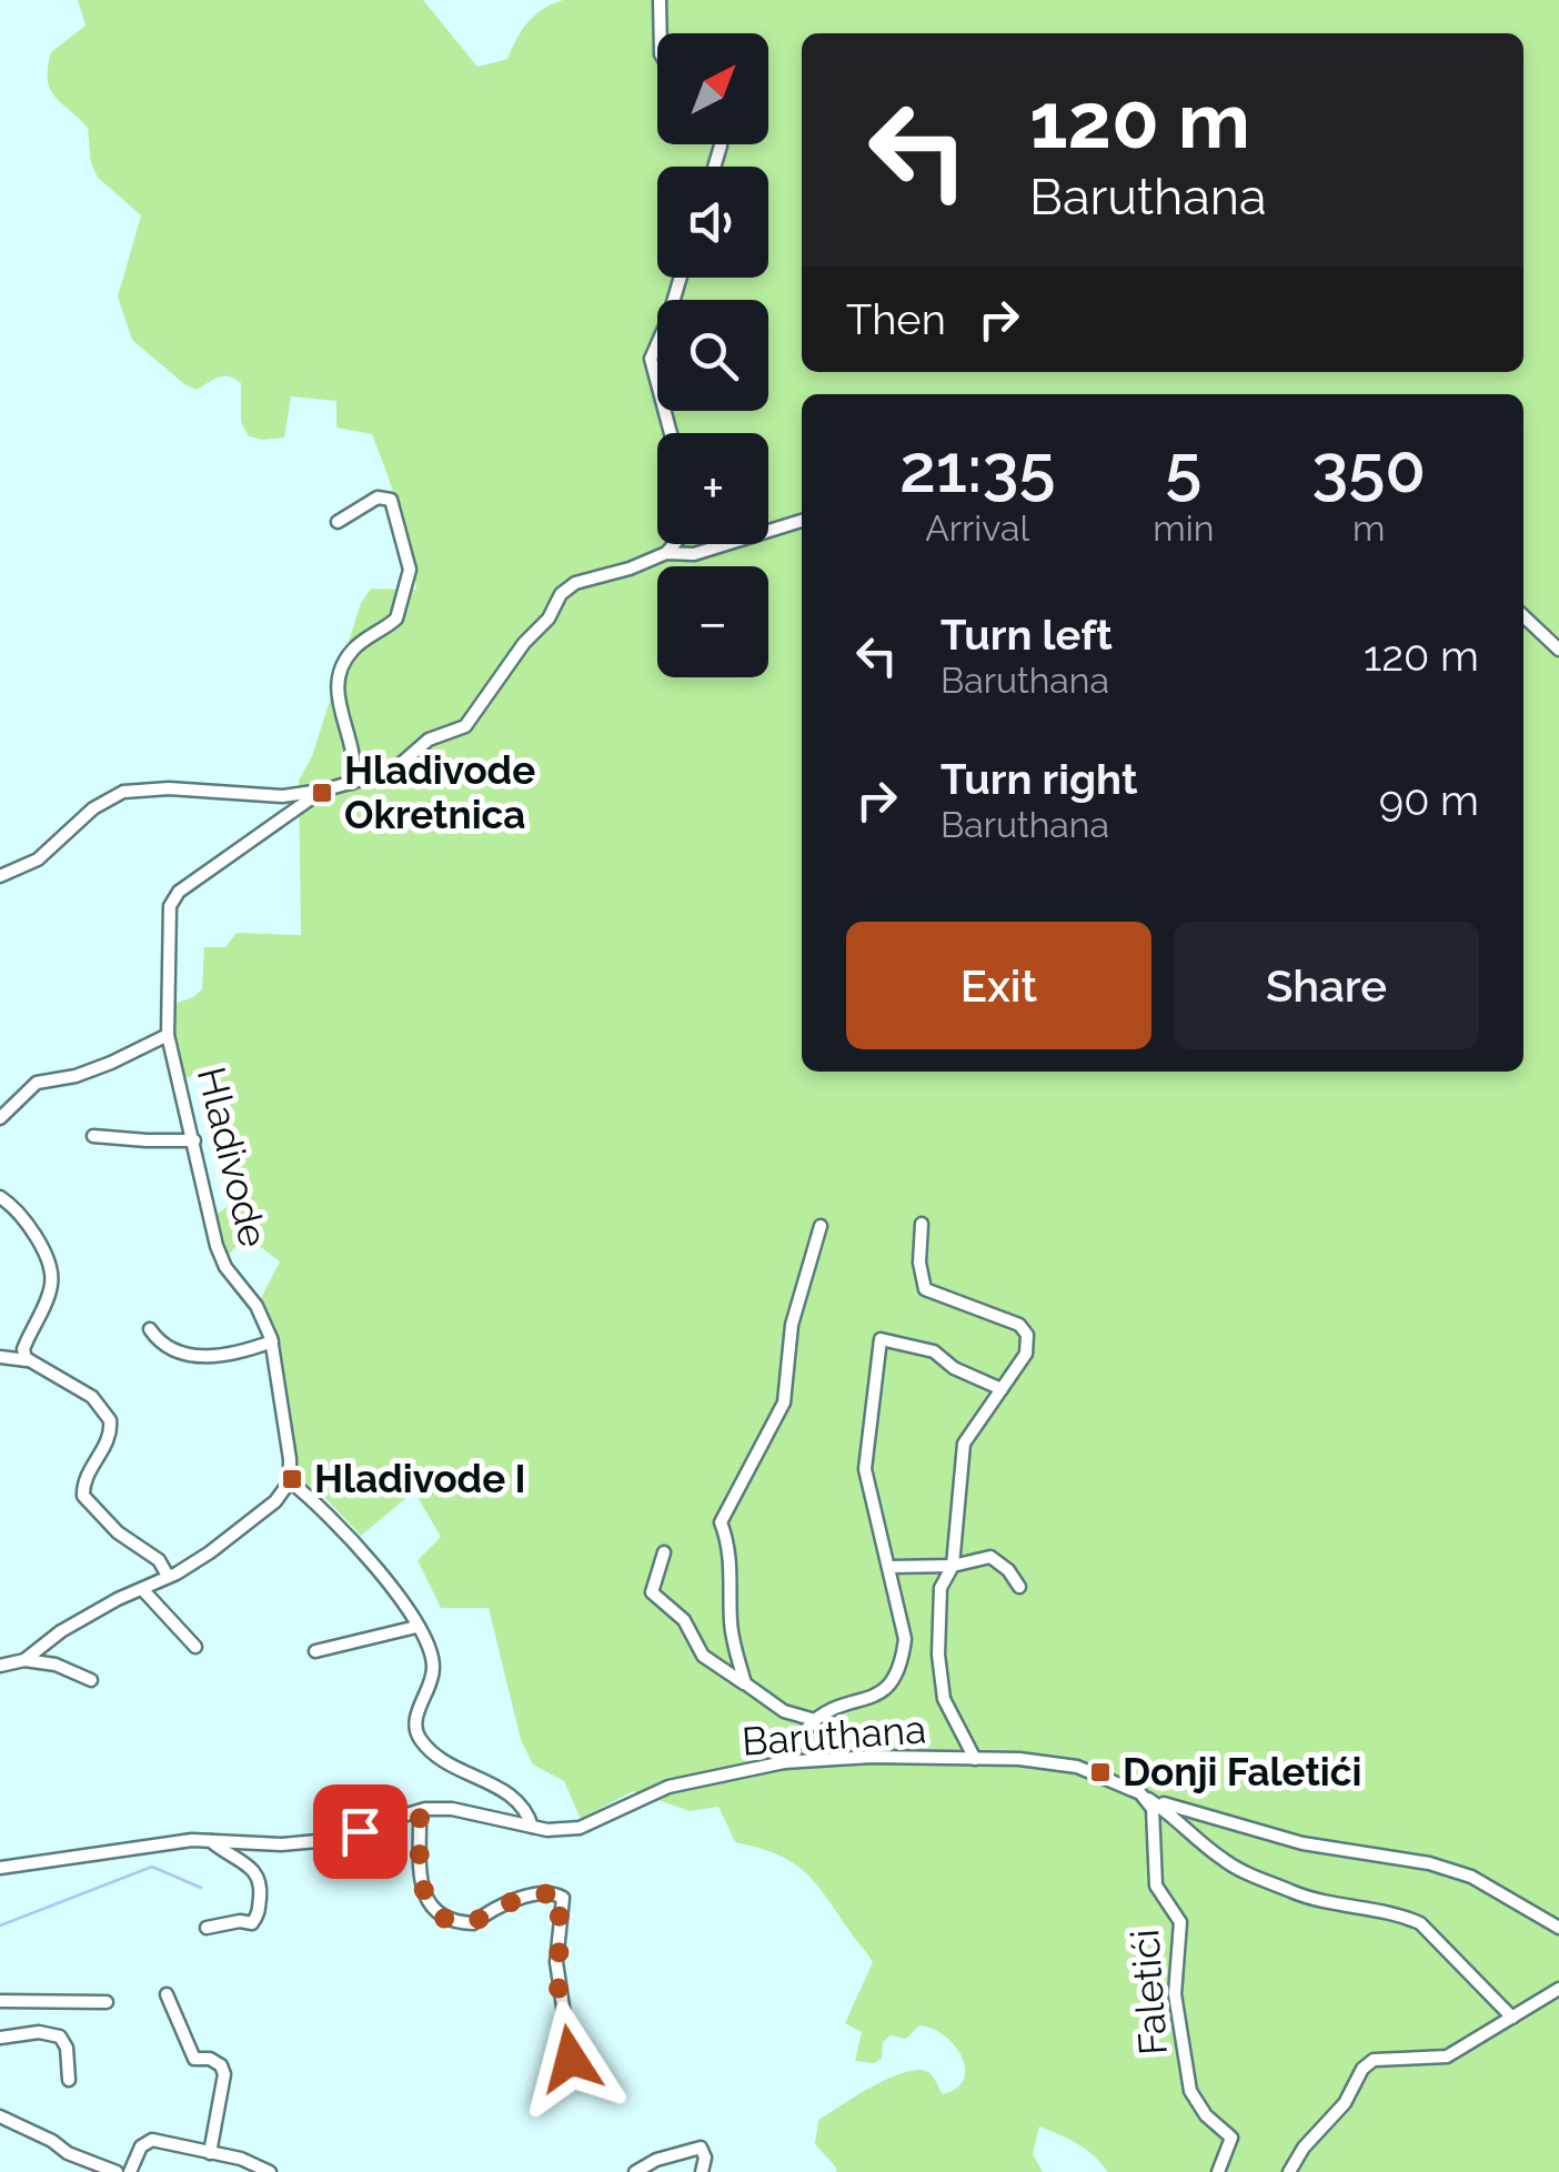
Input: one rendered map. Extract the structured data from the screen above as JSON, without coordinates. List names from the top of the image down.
{
  "streets": {
    "street": ["Hladivode", "Baruthana", "Faletići"]
  },
  "crossings": [
    ["Baruthana", "Faletići"]
  ],
  "places": {
    "transit": ["Hladivode Okretnica", "Hladivode I", "Donji Faletići"]
  },
  "north": "top right",
  "page": {
    "map_buttons": ["+", "−"],
    "turn": ["120 m", "Baruthana"],
    "then": "Then",
    "eta": [
      "21:35",
      "Arrival",
      "5",
      "min",
      "350",
      "m"
    ],
    "list": [
      {
        "name": "Turn left",
        "note": "Baruthana",
        "value": "120 m"
      },
      {
        "name": "Turn right",
        "note": "Baruthana",
        "value": "90 m"
      }
    ],
    "buttons": ["Exit", "Share"]
  }
}
